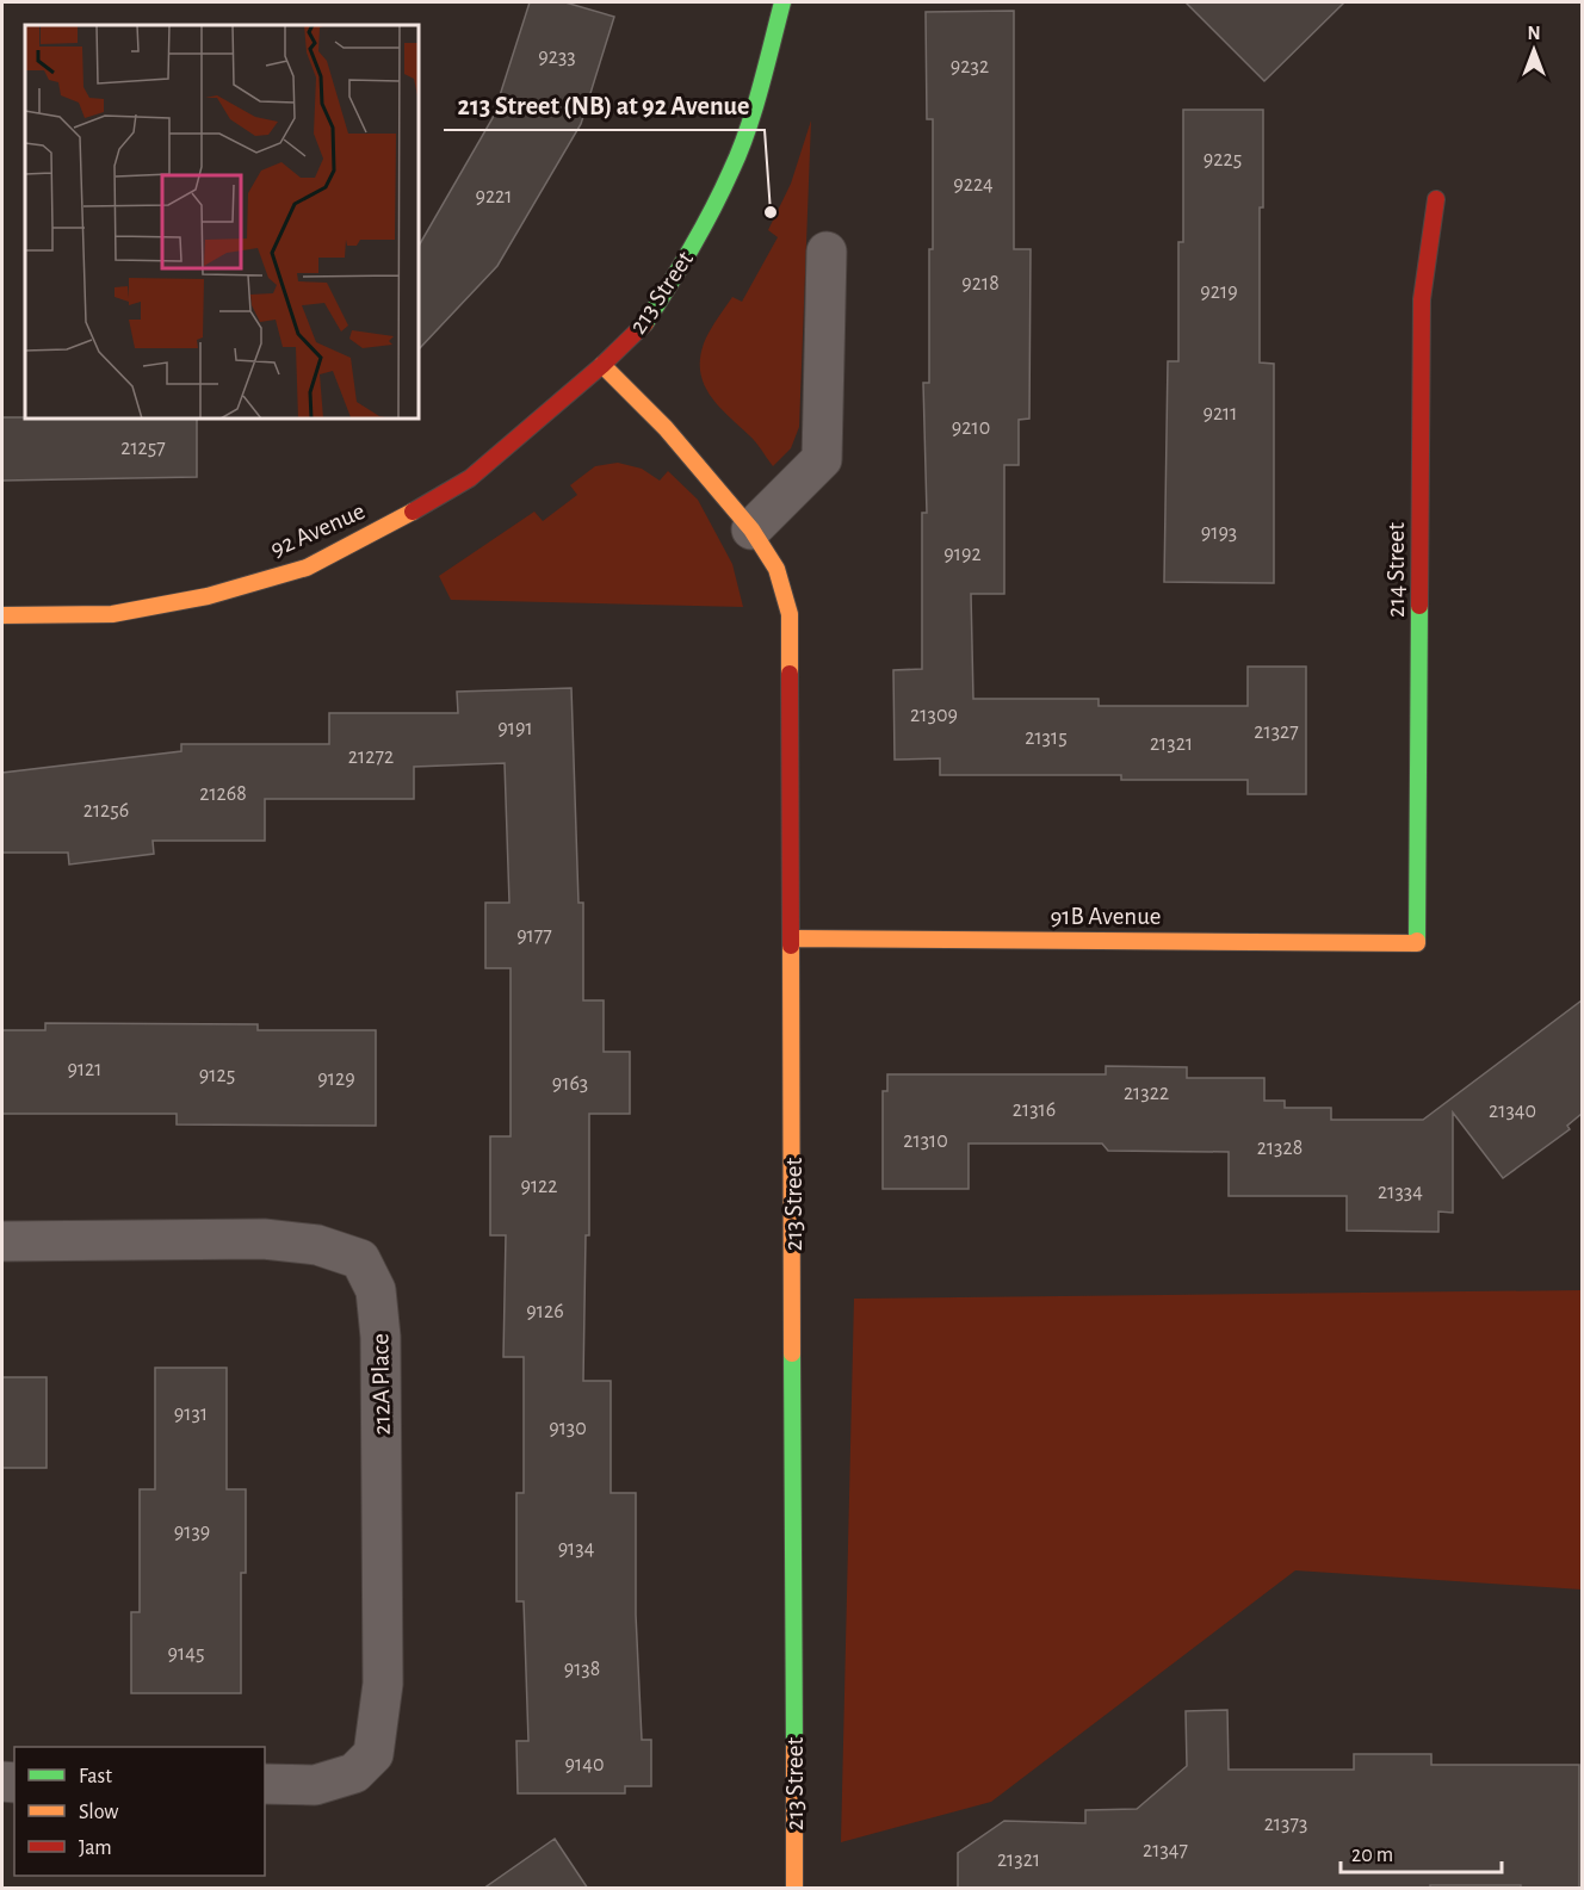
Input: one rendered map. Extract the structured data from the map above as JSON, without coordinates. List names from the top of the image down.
{
  "streets": {
    "street": [
      "213 Street",
      "92 Avenue",
      "214 Street",
      "91B Avenue",
      "212A Place"
    ]
  },
  "crossings": [
    ["213 Street", "92 Avenue"],
    ["213 Street", "91B Avenue"],
    ["214 Street", "91B Avenue"]
  ],
  "places": ["213 Street (NB) at 92 Avenue"],
  "house_numbers": [
    "9233",
    "9232",
    "9225",
    "9224",
    "9221",
    "9218",
    "9219",
    "9211",
    "9210",
    "21257",
    "9193",
    "9192",
    "21309",
    "9191",
    "21327",
    "21315",
    "21321",
    "21272",
    "21268",
    "21256",
    "9177",
    "9121",
    "9125",
    "9129",
    "9163",
    "21322",
    "21316",
    "21340",
    "21310",
    "21328",
    "9122",
    "21334",
    "9126",
    "9131",
    "9130",
    "9139",
    "9134",
    "9145",
    "9138",
    "9140",
    "21373",
    "21347",
    "21321"
  ],
  "legend": ["Fast", "Slow", "Jam"],
  "scale_bar": "20 m",
  "north": "top"
}
